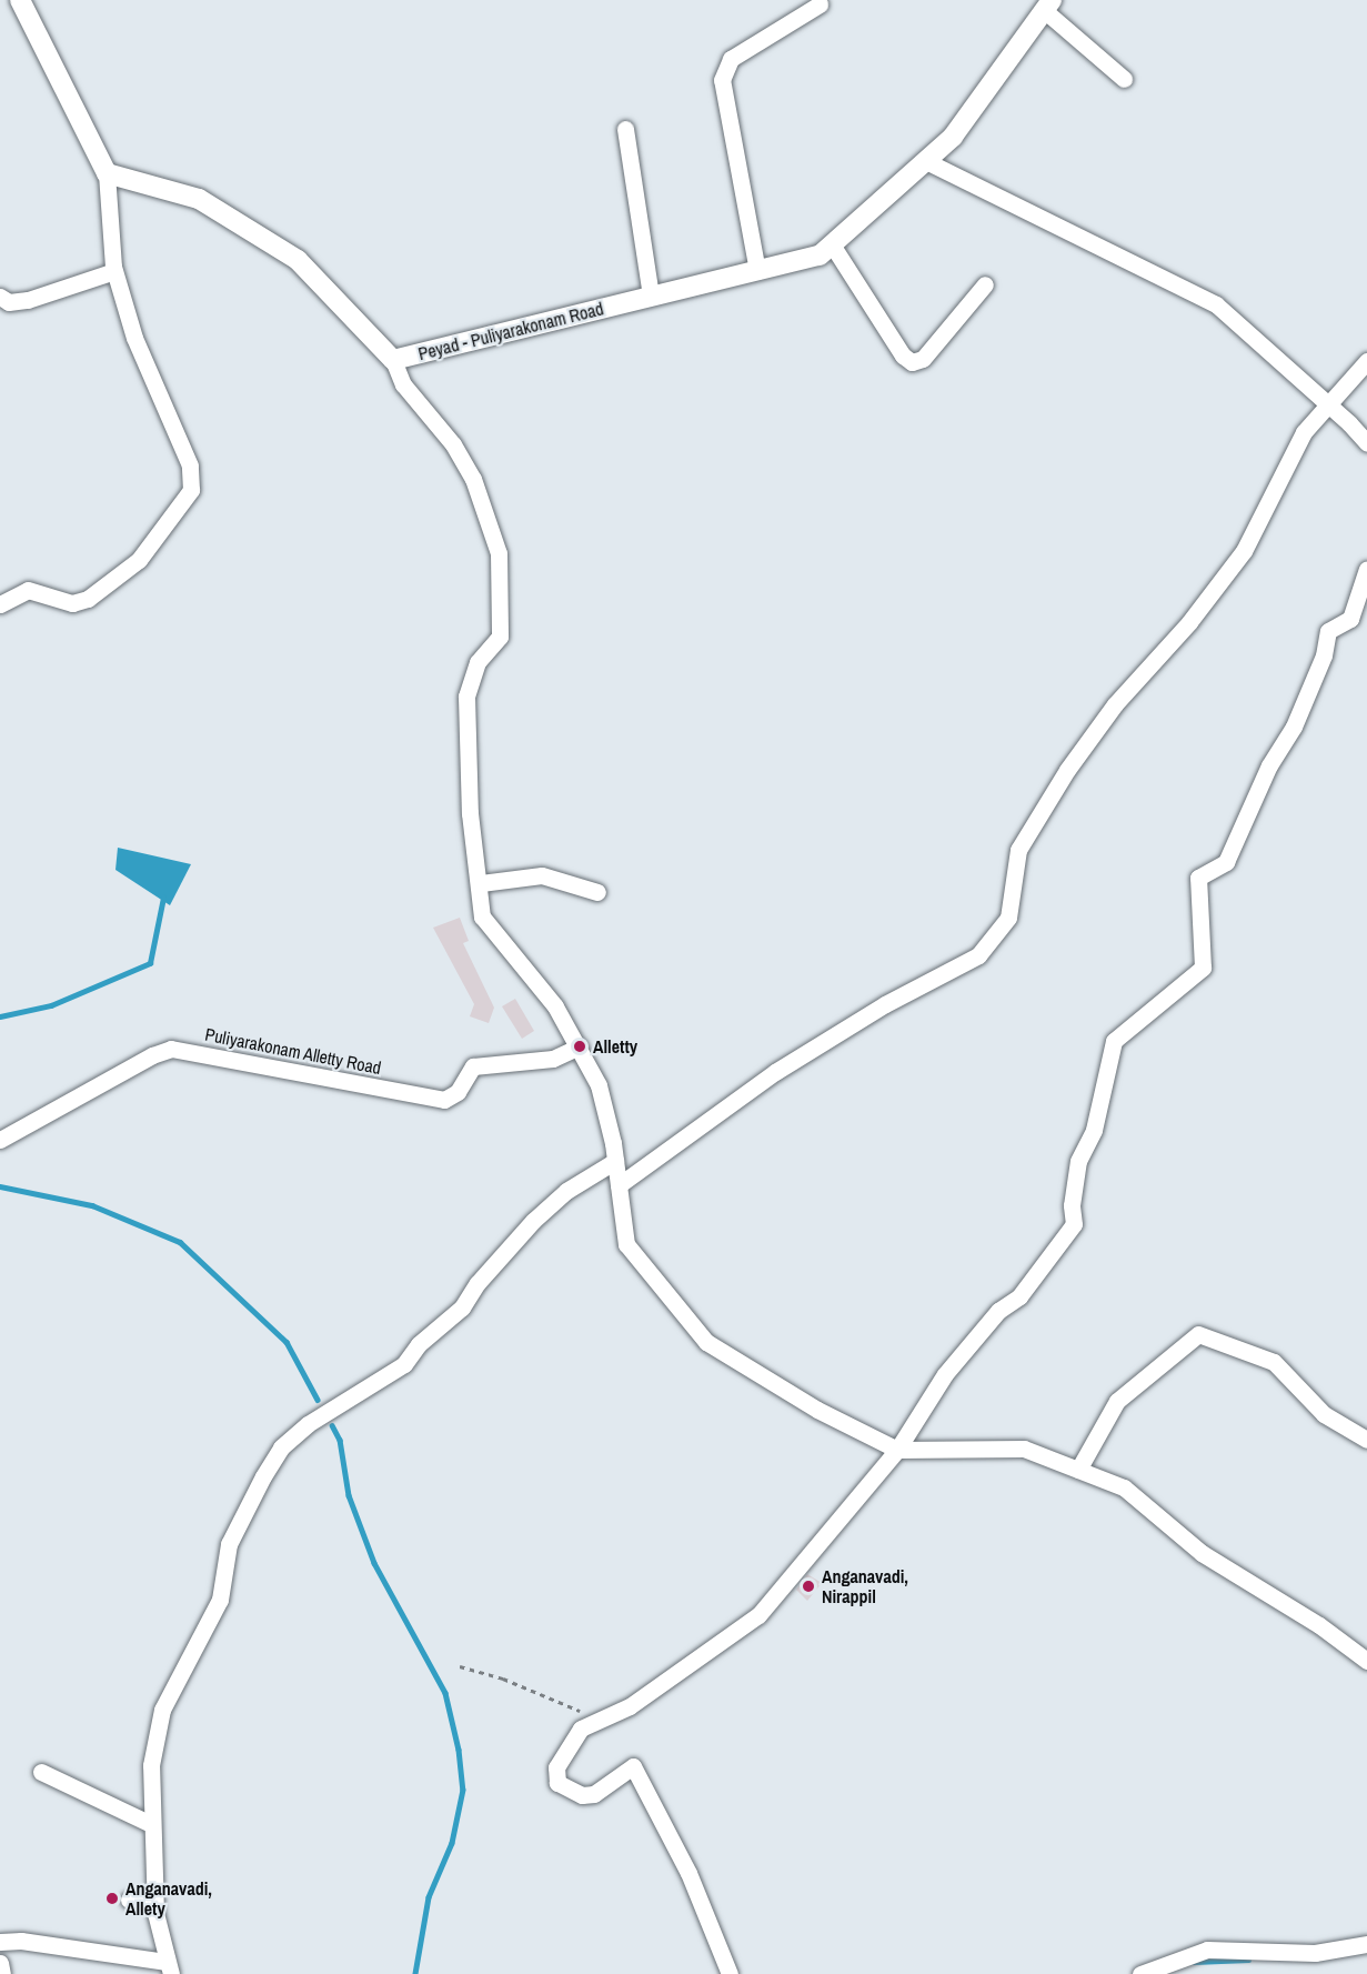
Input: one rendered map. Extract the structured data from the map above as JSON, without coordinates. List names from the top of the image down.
{
  "streets": {
    "main road": ["Peyad - Puliyarakonam Road"],
    "street": ["Puliyarakonam Alletty Road"]
  },
  "places": ["Alletty", "Anganavadi, Nirappil", "Anganavadi, Allety"]
}
